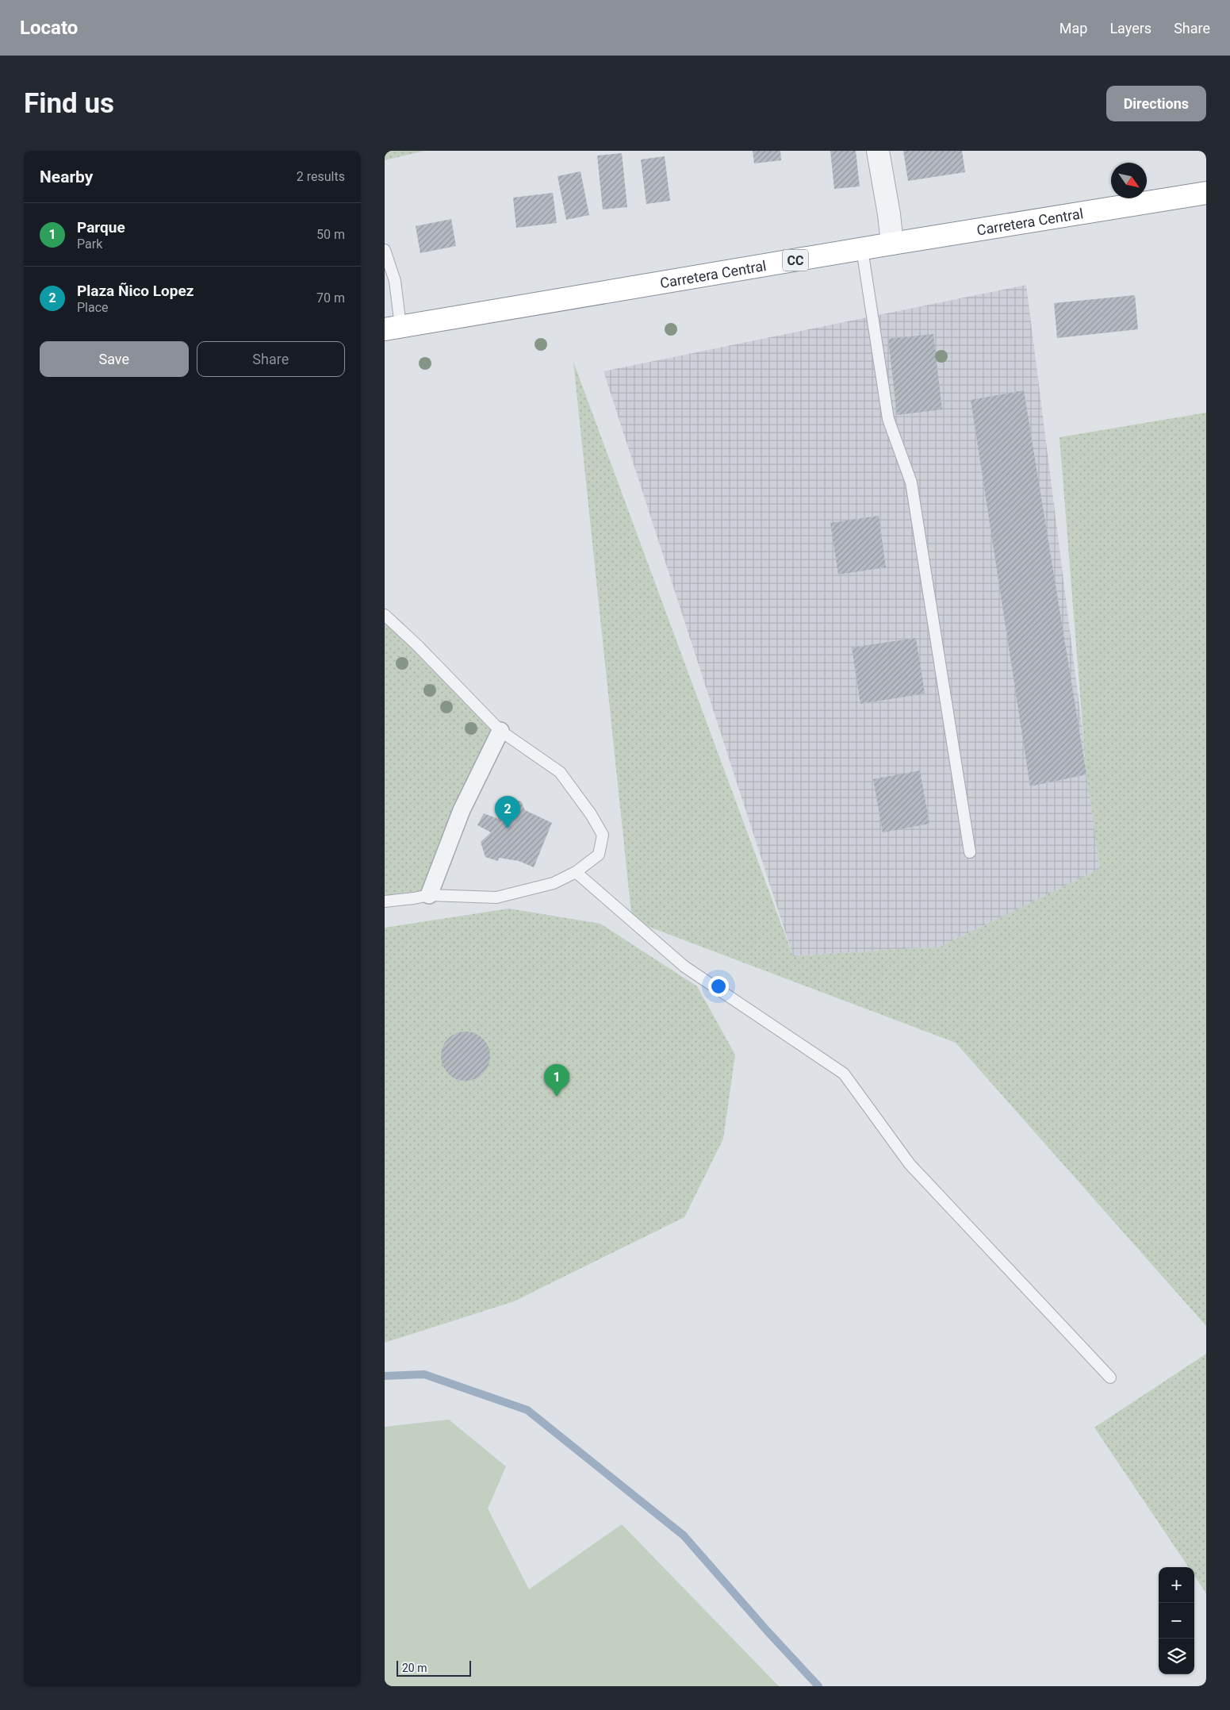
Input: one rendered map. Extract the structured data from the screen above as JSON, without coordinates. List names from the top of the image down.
{
  "streets": {
    "highway": ["Carretera Central", "CC"]
  },
  "scale_bar": "20 m",
  "north": "bottom right",
  "page": {
    "header": "Locato",
    "nav": ["Map", "Layers", "Share"],
    "buttons": [
      "Directions",
      ["Save", "Share"]
    ],
    "title": "Find us",
    "heading": ["Nearby", "2 results"],
    "list": [
      {
        "mark": "1",
        "name": "Parque",
        "note": "Park",
        "value": "50 m"
      },
      {
        "mark": "2",
        "name": "Plaza Ñico Lopez",
        "note": "Place",
        "value": "70 m"
      }
    ],
    "pins": ["2", "1"],
    "map_buttons": ["+", "−"],
    "scale": "20 m"
  }
}
